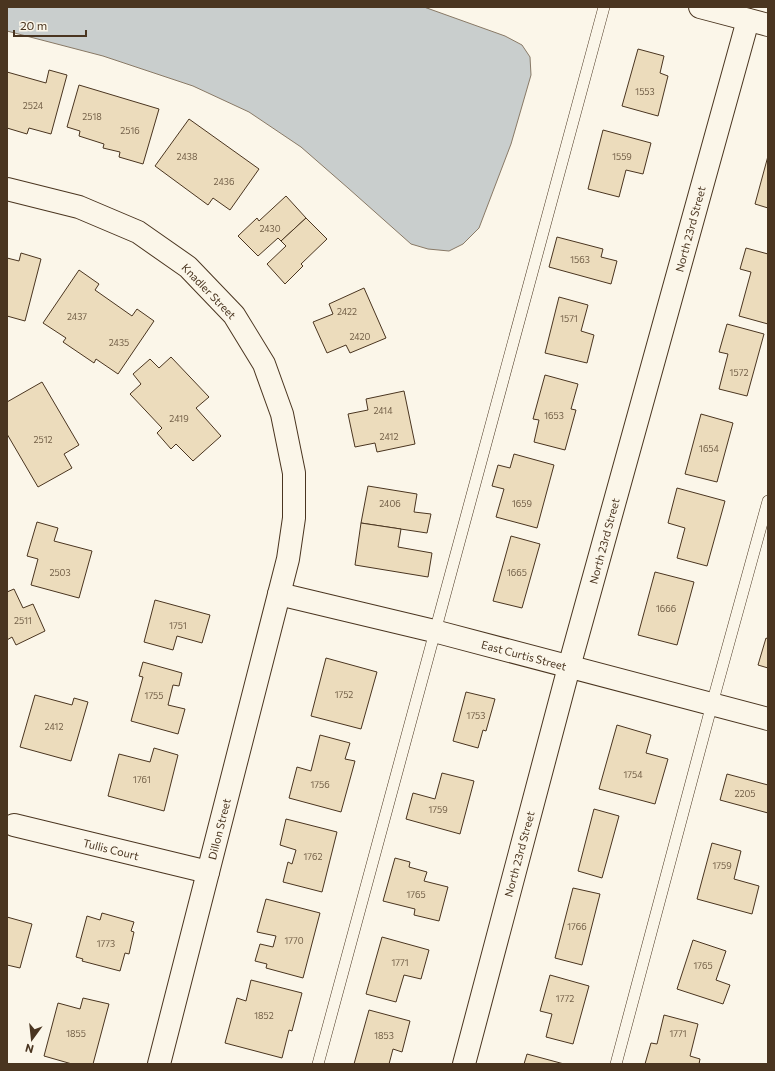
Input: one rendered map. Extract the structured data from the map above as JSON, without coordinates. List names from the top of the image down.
{
  "streets": {
    "street": [
      "North 23rd Street",
      "Knadler Street",
      "East Curtis Street",
      "Dillon Street",
      "Tullis Court"
    ]
  },
  "crossings": [
    ["North 23rd Street", "East Curtis Street"],
    ["Knadler Street", "East Curtis Street"],
    ["Knadler Street", "Dillon Street"],
    ["East Curtis Street", "Dillon Street"],
    ["Dillon Street", "Tullis Court"]
  ],
  "house_numbers": [
    "1553",
    "2524",
    "2518",
    "2516",
    "2438",
    "1559",
    "2436",
    "2430",
    "1563",
    "2422",
    "2437",
    "1571",
    "2420",
    "2435",
    "1572",
    "2414",
    "1653",
    "2419",
    "2412",
    "2512",
    "1654",
    "2406",
    "1659",
    "2503",
    "1665",
    "1666",
    "2511",
    "1751",
    "1752",
    "1755",
    "1753",
    "2412",
    "1754",
    "1761",
    "1756",
    "2205",
    "1759",
    "1762",
    "1759",
    "1765",
    "1766",
    "1770",
    "1773",
    "1771",
    "1765",
    "1772",
    "1852",
    "1855",
    "1771",
    "1853"
  ],
  "scale_bar": "20 m",
  "north": "bottom"
}
